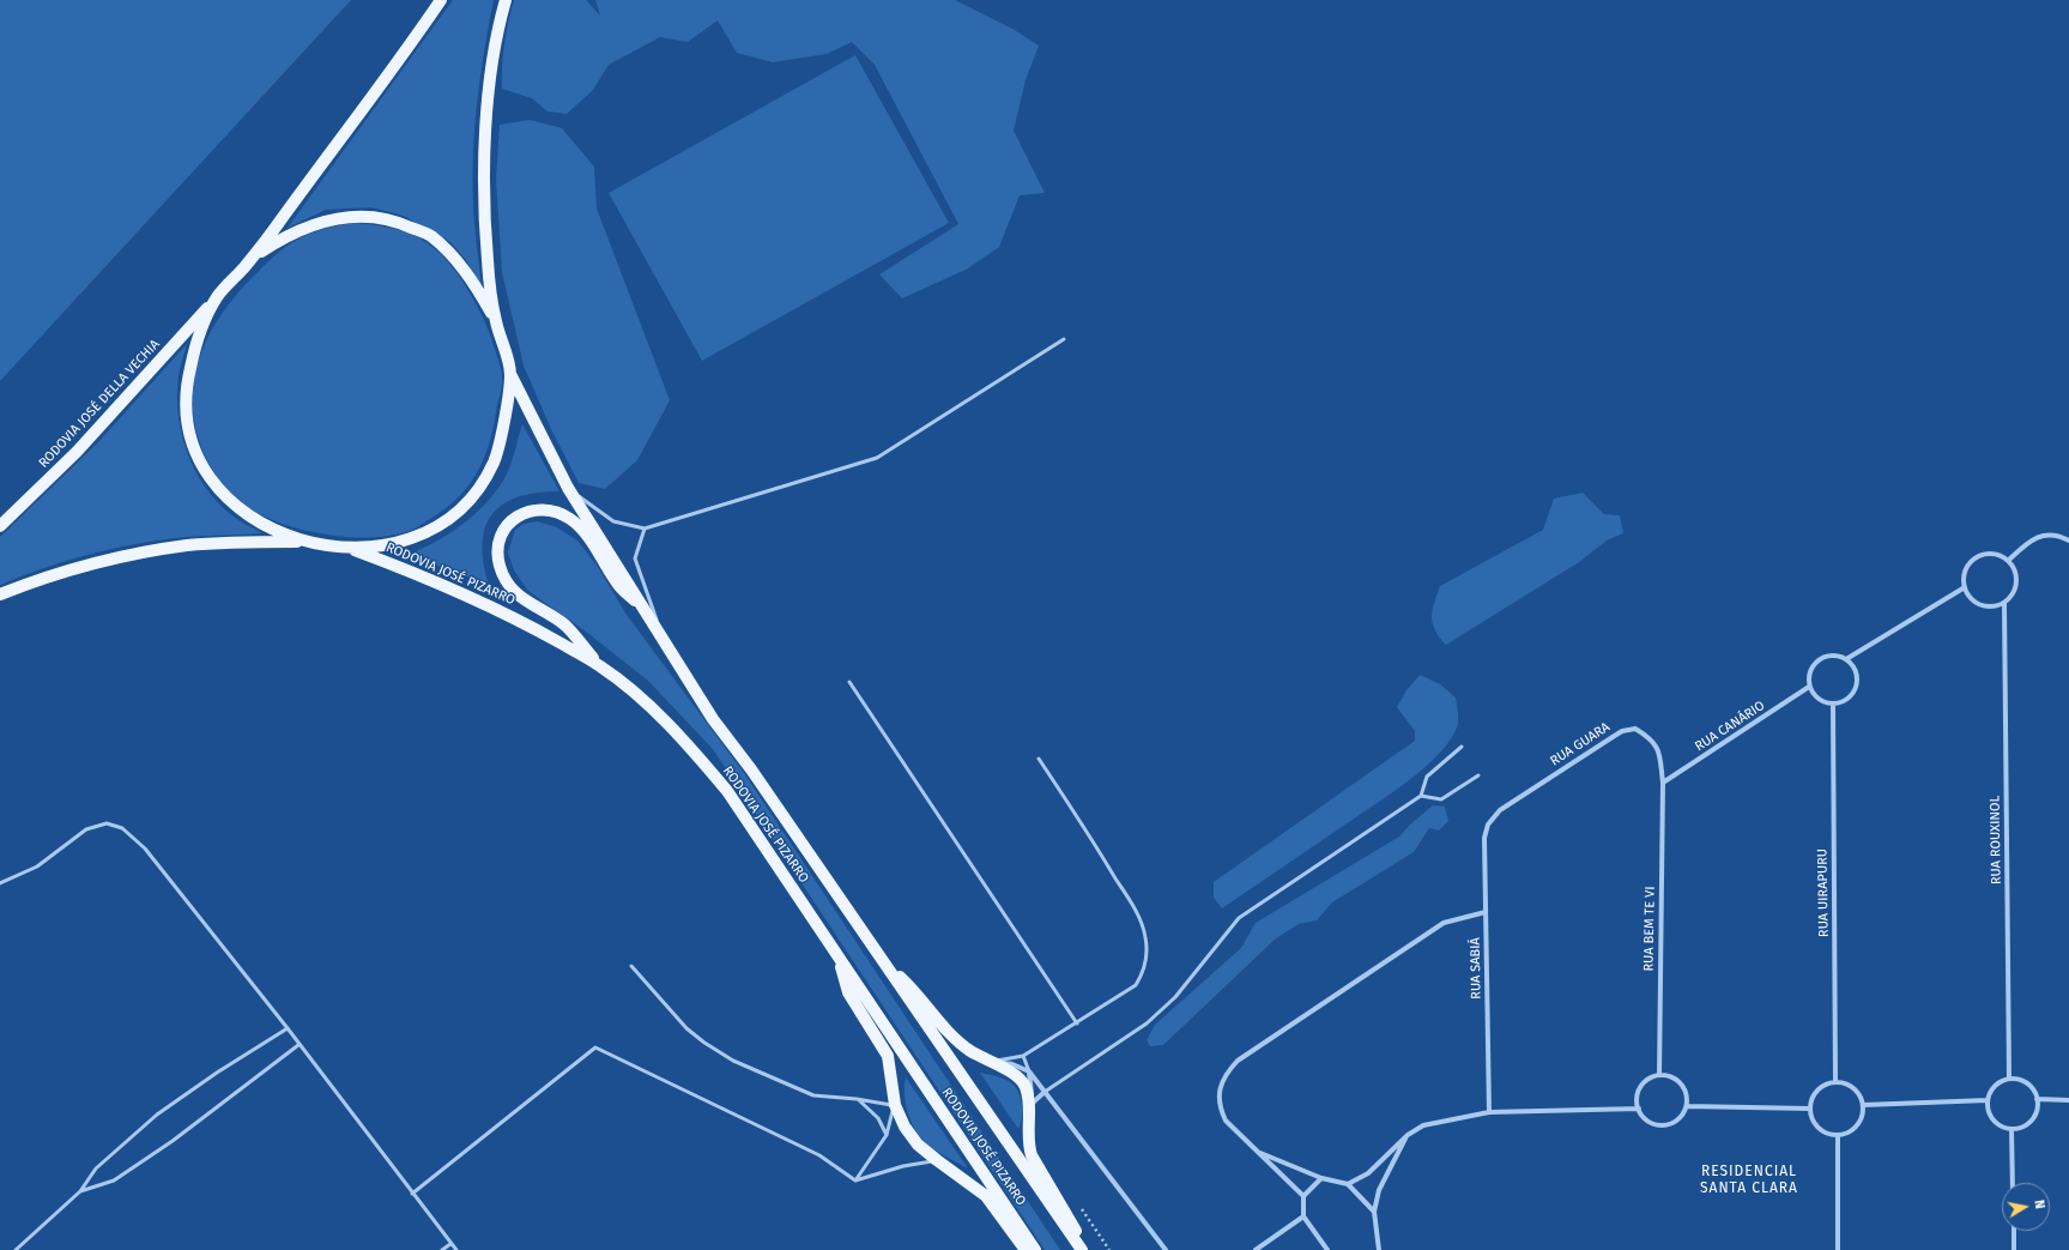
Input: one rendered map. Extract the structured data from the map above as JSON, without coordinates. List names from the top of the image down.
{
  "streets": {
    "main road": ["RODOVIA JOSÉ DELLA VECHIA", "RODOVIA JOSÉ PIZARRO"],
    "street": [
      "RUA CANÁRIO",
      "RUA GUARA",
      "RUA ROUXINOL",
      "RUA UIRAPURU",
      "RUA BEM TE VI",
      "RUA SABIÁ"
    ]
  },
  "crossings": [
    ["RUA CANÁRIO", "RUA GUARA"],
    ["RUA CANÁRIO", "RUA UIRAPURU"],
    ["RUA CANÁRIO", "RUA BEM TE VI"],
    ["RUA GUARA", "RUA BEM TE VI"],
    ["RUA GUARA", "RUA SABIÁ"]
  ],
  "districts": ["RESIDENCIAL SANTA CLARA"],
  "north": "right"
}
